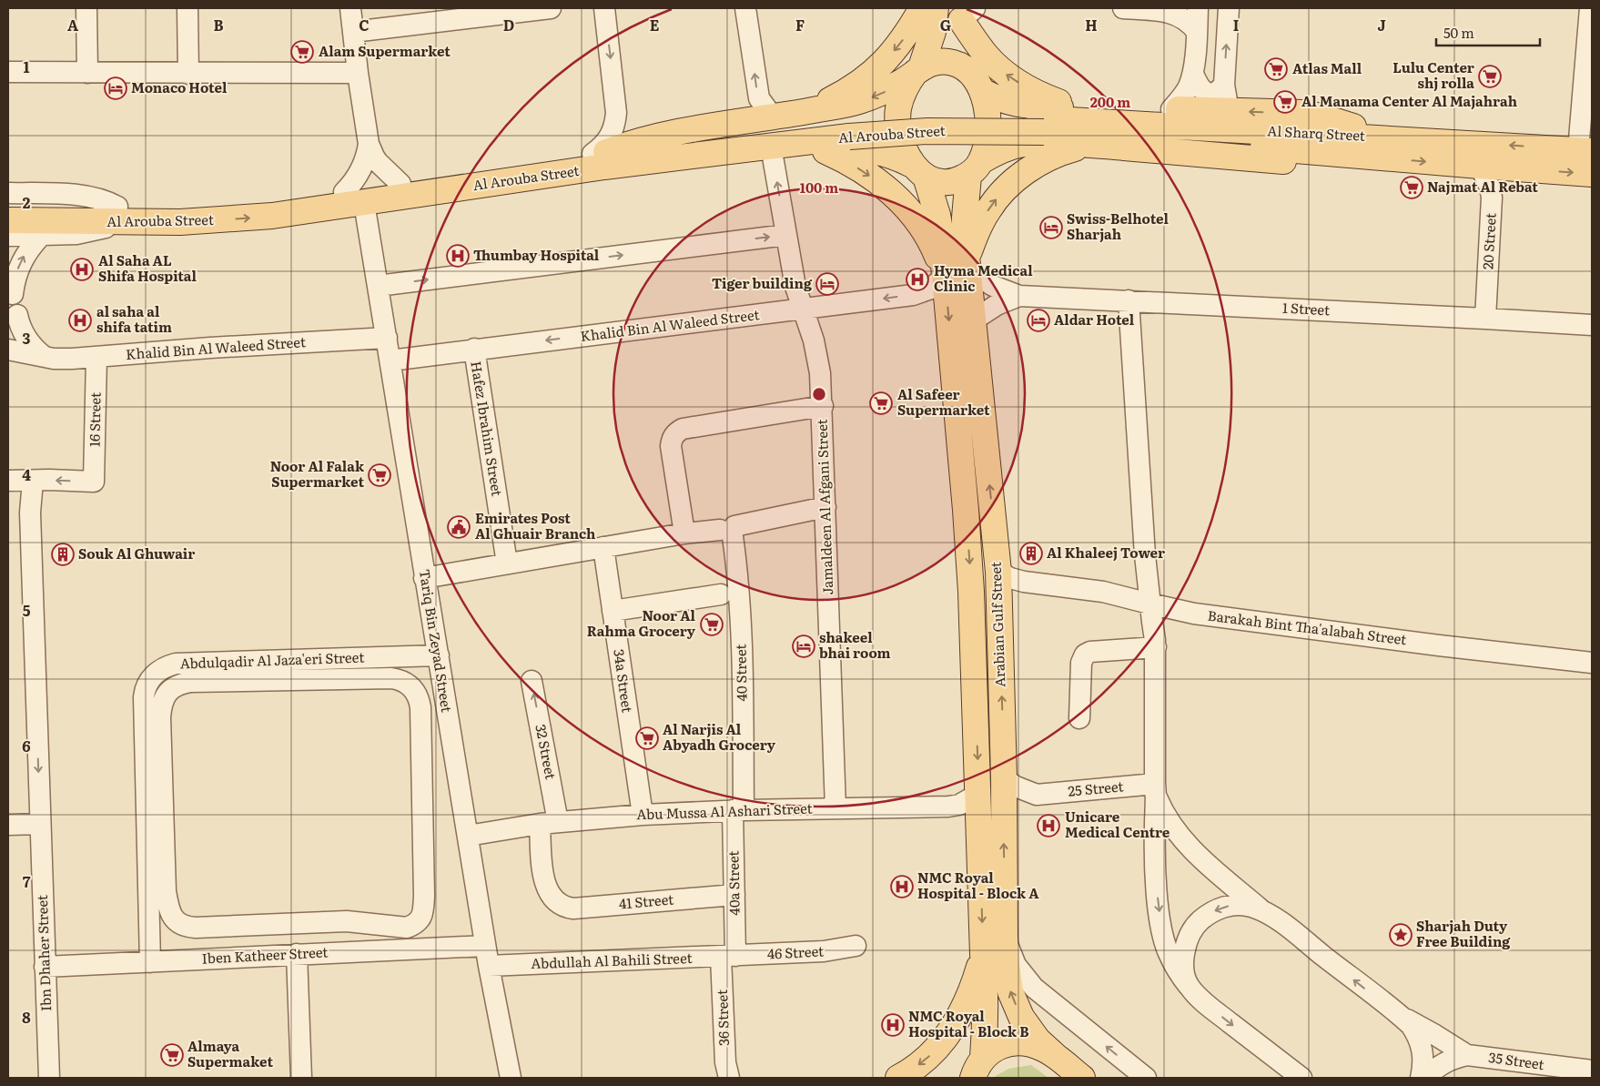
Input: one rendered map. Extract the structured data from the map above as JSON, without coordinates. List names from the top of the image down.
{
  "streets": {
    "main road": ["Al Sharq Street", "Al Arouba Street", "Arabian Gulf Street"],
    "street": [
      "20 Street",
      "1 Street",
      "Khalid Bin Al Waleed Street",
      "16 Street",
      "Hafez Ibrahim Street",
      "Jamaldeen Al Afgani Street",
      "Barakah Bint Tha'alabah Street",
      "Tariq Bin Zeyad Street",
      "Abdulqadir Al Jaza'eri Street",
      "40 Street",
      "34a Street",
      "32 Street",
      "25 Street",
      "Abu Mussa Al Ashari Street",
      "40a Street",
      "41 Street",
      "Ibn Dhaher Street",
      "46 Street",
      "Iben Katheer Street",
      "Abdullah Al Bahili Street",
      "36 Street",
      "35 Street"
    ]
  },
  "crossings": [
    ["Al Sharq Street", "Al Arouba Street"],
    ["Al Sharq Street", "20 Street"],
    ["Al Arouba Street", "Tariq Bin Zeyad Street"],
    ["20 Street", "1 Street"],
    ["1 Street", "Arabian Gulf Street"],
    ["Khalid Bin Al Waleed Street", "16 Street"],
    ["Khalid Bin Al Waleed Street", "Hafez Ibrahim Street"],
    ["Khalid Bin Al Waleed Street", "Jamaldeen Al Afgani Street"],
    ["Khalid Bin Al Waleed Street", "Arabian Gulf Street"],
    ["Khalid Bin Al Waleed Street", "Tariq Bin Zeyad Street"],
    ["16 Street", "Ibn Dhaher Street"],
    ["Jamaldeen Al Afgani Street", "Abu Mussa Al Ashari Street"],
    ["Arabian Gulf Street", "Barakah Bint Tha'alabah Street"],
    ["Arabian Gulf Street", "25 Street"],
    ["Arabian Gulf Street", "Abu Mussa Al Ashari Street"],
    ["Tariq Bin Zeyad Street", "Abdulqadir Al Jaza'eri Street"],
    ["Tariq Bin Zeyad Street", "Abu Mussa Al Ashari Street"],
    ["Tariq Bin Zeyad Street", "Iben Katheer Street"],
    ["Tariq Bin Zeyad Street", "Abdullah Al Bahili Street"],
    ["Abdulqadir Al Jaza'eri Street", "Iben Katheer Street"],
    ["40 Street", "Abu Mussa Al Ashari Street"],
    ["40 Street", "40a Street"],
    ["34a Street", "Abu Mussa Al Ashari Street"],
    ["32 Street", "Abu Mussa Al Ashari Street"],
    ["32 Street", "41 Street"],
    ["Abu Mussa Al Ashari Street", "40a Street"],
    ["40a Street", "41 Street"],
    ["40a Street", "46 Street"],
    ["40a Street", "Abdullah Al Bahili Street"],
    ["40a Street", "36 Street"],
    ["Ibn Dhaher Street", "Iben Katheer Street"],
    ["46 Street", "Abdullah Al Bahili Street"],
    ["46 Street", "36 Street"],
    ["Abdullah Al Bahili Street", "36 Street"]
  ],
  "one_way": ["32 Street", "Ibn Dhaher Street"],
  "places": {
    "supermarket": [
      "Alam Supermarket",
      "Atlas Mall",
      "Lulu Center shj rolla",
      "Al Manama Center Al Majahrah",
      "Najmat Al Rebat",
      "Al Safeer Supermarket",
      "Noor Al Falak Supermarket",
      "Noor Al Rahma Grocery",
      "Al Narjis Al Abyadh Grocery",
      "Almaya Supermaket"
    ],
    "hotel": [
      "Monaco Hotel",
      "Swiss-Belhotel Sharjah",
      "Tiger building",
      "Aldar Hotel",
      "shakeel bhai room"
    ],
    "hospital": [
      "Thumbay Hospital",
      "Al Saha AL Shifa Hospital",
      "Hyma Medical Clinic",
      "al saha al shifa tatim",
      "Unicare Medical Centre",
      "NMC Royal Hospital - Block A",
      "NMC Royal Hospital - Block B"
    ],
    "public building": ["Emirates Post Al Ghuair Branch"],
    "building": ["Al Khaleej Tower", "Souk Al Ghuwair"],
    "place": ["Sharjah Duty Free Building"]
  },
  "scale_bar": "50 m",
  "grid": {
    "columns": [
      "A",
      "B",
      "C",
      "D",
      "E",
      "F",
      "G",
      "H",
      "I",
      "J"
    ],
    "rows": [
      "1",
      "2",
      "3",
      "4",
      "5",
      "6",
      "7",
      "8"
    ]
  },
  "rings": ["200 m", "100 m"]
}
